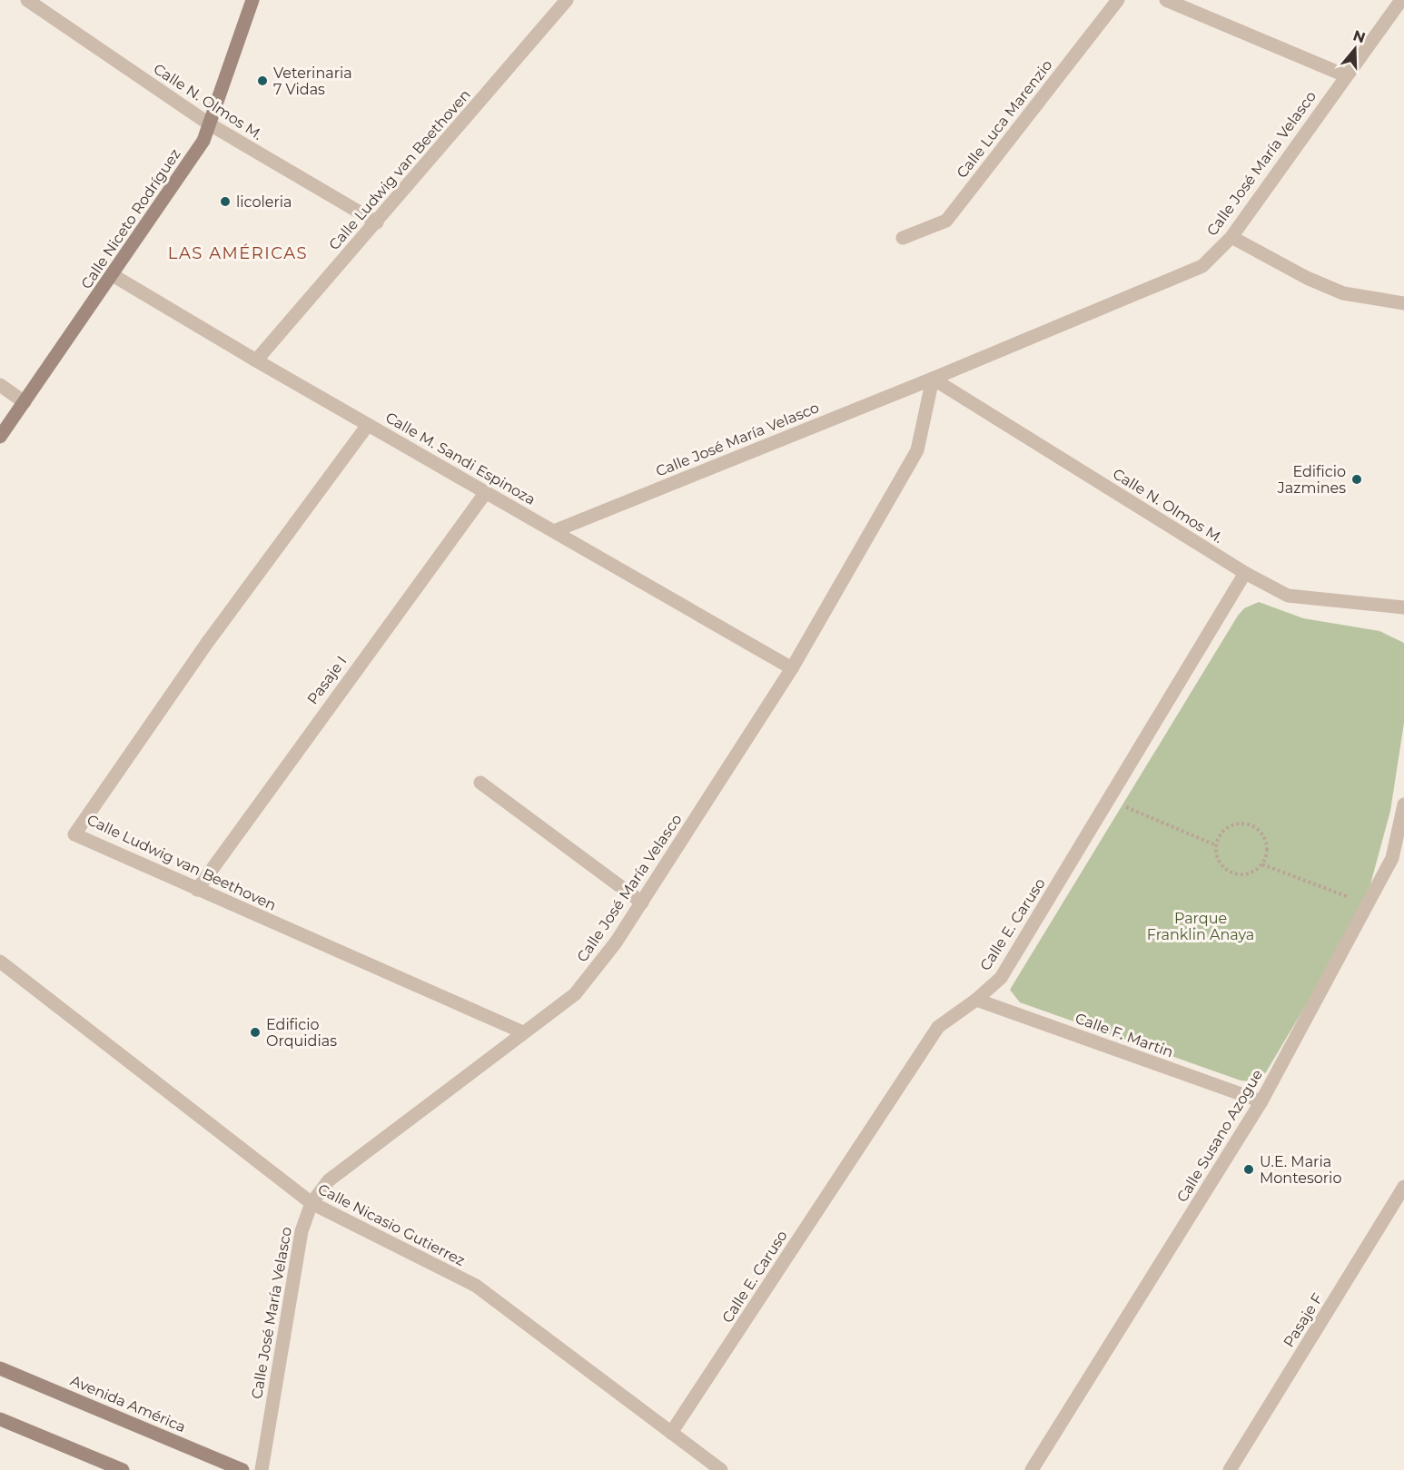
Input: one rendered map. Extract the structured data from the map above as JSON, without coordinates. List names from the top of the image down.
{
  "streets": {
    "street": [
      "Calle N. Olmos M.",
      "Calle Luca Marenzio",
      "Calle José María Velasco",
      "Calle Ludwig van Beethoven",
      "Calle Niceto Rodríguez",
      "Calle M. Sandi Espinoza",
      "Pasaje I",
      "Calle E. Caruso",
      "Calle F. Martin",
      "Calle Susano Azogue",
      "Calle Nicasio Gutierrez",
      "Pasaje F",
      "Avenida América"
    ]
  },
  "crossings": [
    ["Calle N. Olmos M.", "Calle José María Velasco"],
    ["Calle N. Olmos M.", "Calle Ludwig van Beethoven"],
    ["Calle N. Olmos M.", "Calle Niceto Rodríguez"],
    ["Calle N. Olmos M.", "Calle E. Caruso"],
    ["Calle José María Velasco", "Calle Ludwig van Beethoven"],
    ["Calle José María Velasco", "Calle M. Sandi Espinoza"],
    ["Calle José María Velasco", "Calle Nicasio Gutierrez"],
    ["Calle Ludwig van Beethoven", "Calle M. Sandi Espinoza"],
    ["Calle Ludwig van Beethoven", "Pasaje I"],
    ["Calle Niceto Rodríguez", "Calle M. Sandi Espinoza"],
    ["Calle M. Sandi Espinoza", "Pasaje I"],
    ["Calle E. Caruso", "Calle F. Martin"],
    ["Calle E. Caruso", "Calle Nicasio Gutierrez"],
    ["Calle F. Martin", "Calle Susano Azogue"]
  ],
  "districts": ["LAS AMÉRICAS"],
  "parks": ["Parque Franklin Anaya"],
  "places": [
    "Veterinaria 7 Vidas",
    "licoleria",
    "Edificio Jazmines",
    "Edificio Orquidias",
    "U.E. Maria Montesorio"
  ],
  "north": "top"
}
